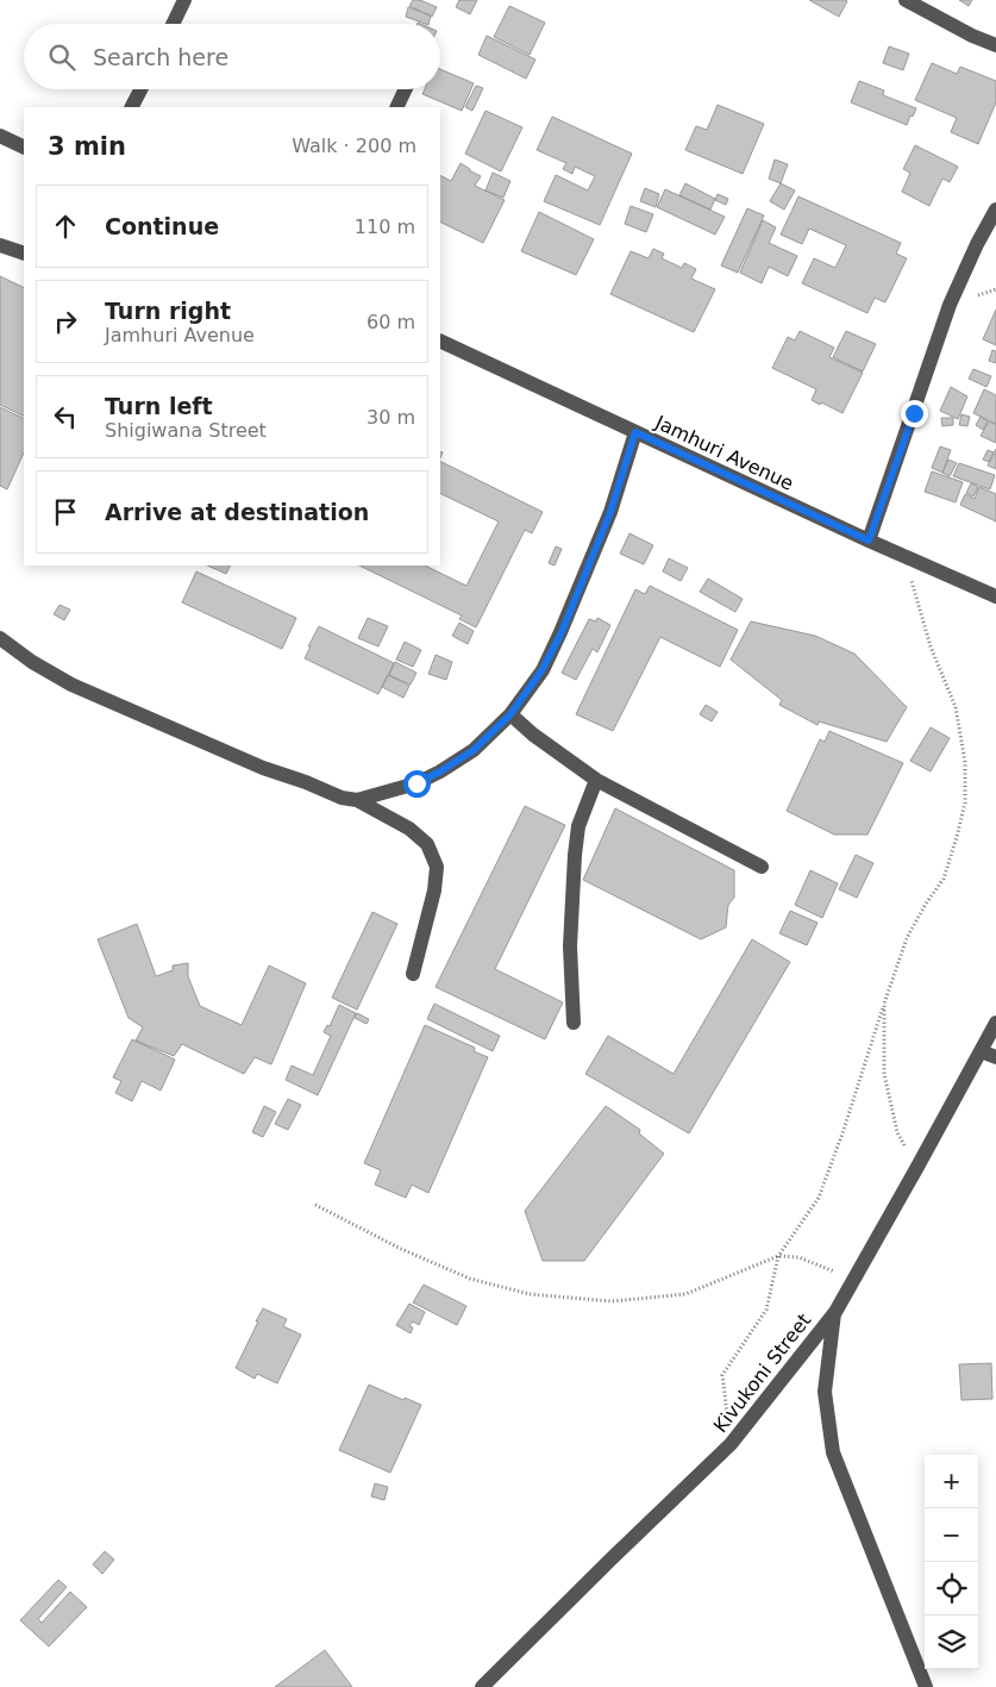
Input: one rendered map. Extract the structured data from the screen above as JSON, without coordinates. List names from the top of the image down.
{
  "streets": {
    "street": ["Jamhuri Avenue", "Kivukoni Street"]
  },
  "page": {
    "search": "Search here",
    "heading": ["3 min", "Walk · 200 m"],
    "list": [
      ["Continue", "110 m"],
      ["Turn right", "Jamhuri Avenue", "60 m"],
      ["Turn left", "Shigiwana Street", "30 m"],
      "Arrive at destination"
    ],
    "map_buttons": ["+", "−"]
  }
}
